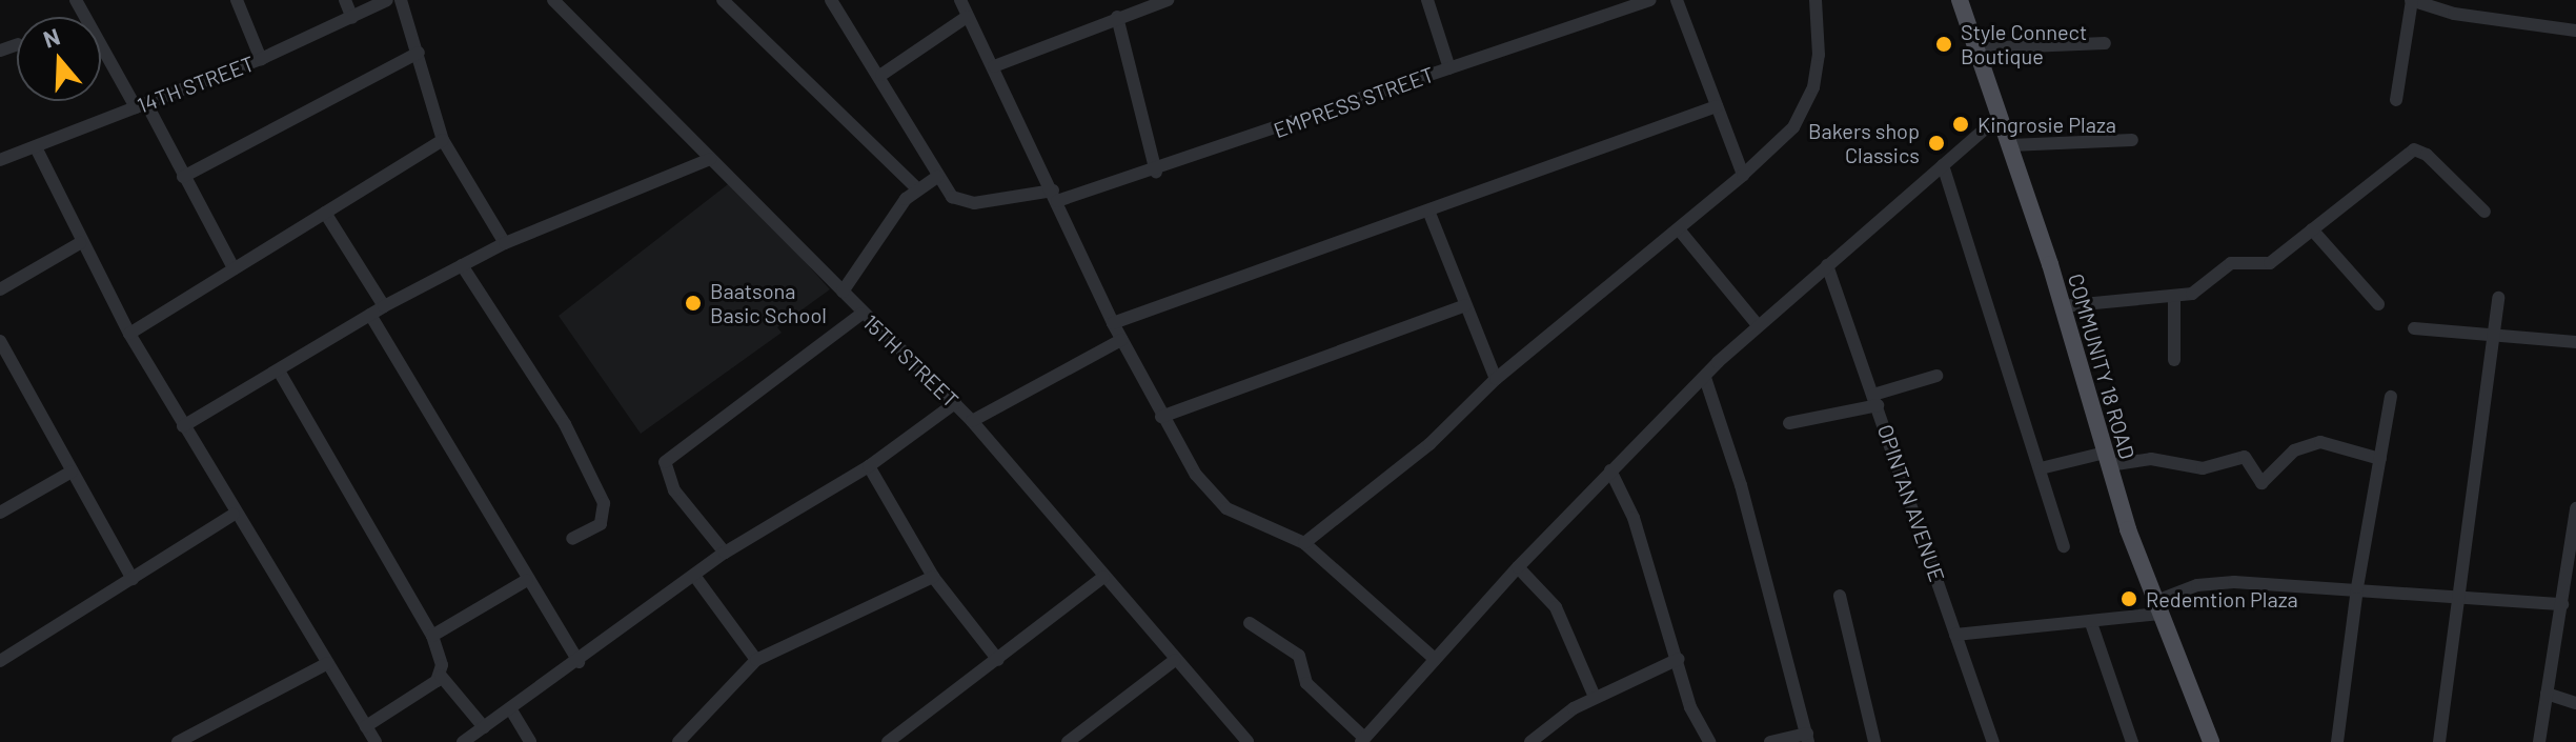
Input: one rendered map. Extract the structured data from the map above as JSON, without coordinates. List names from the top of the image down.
{
  "streets": {
    "main road": ["COMMUNITY 18 ROAD"],
    "street": [
      "14TH STREET",
      "EMPRESS STREET",
      "15TH STREET",
      "OPINTAN AVENUE"
    ]
  },
  "places": [
    "Style Connect Boutique",
    "Kingrosie Plaza",
    "Bakers shop Classics",
    "Baatsona Basic School",
    "Redemtion Plaza"
  ],
  "north": "top"
}
